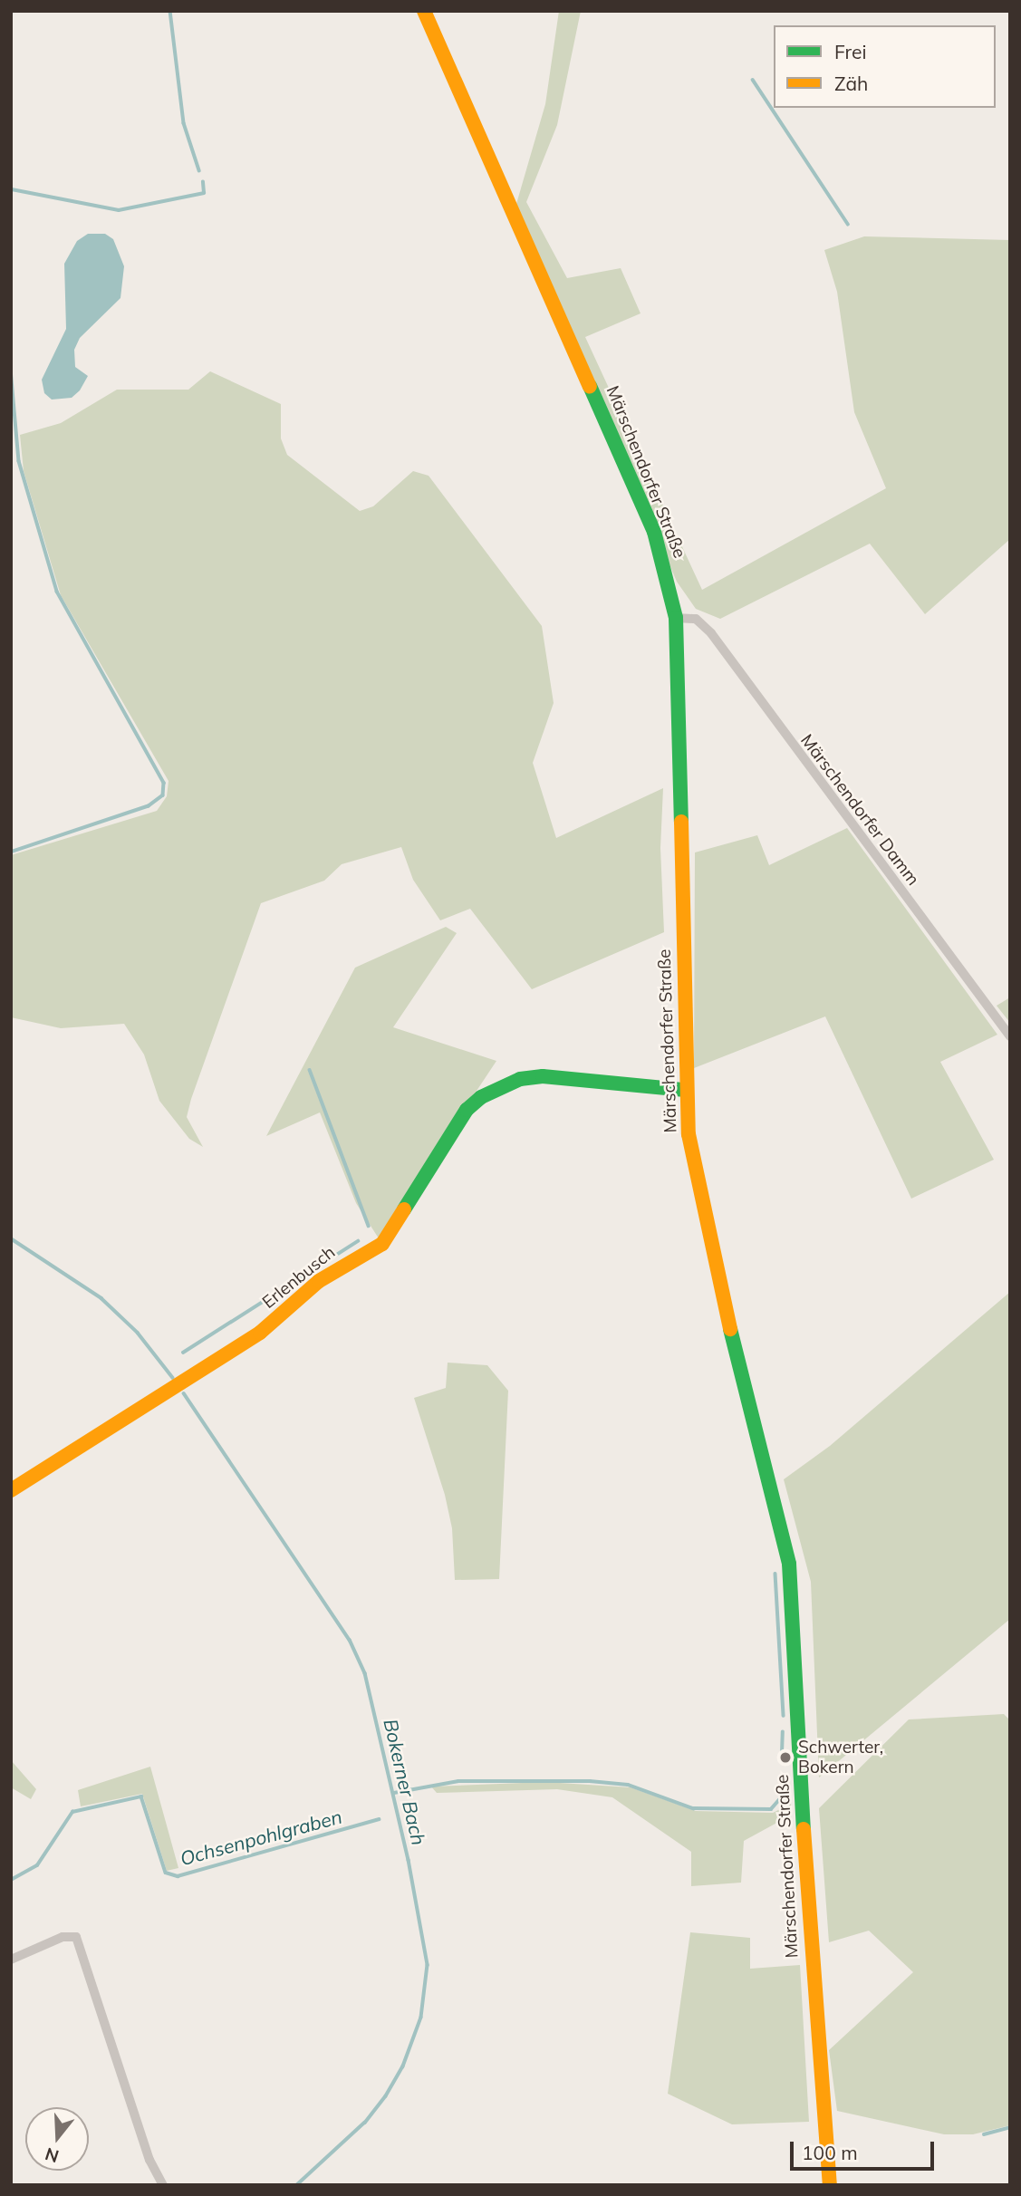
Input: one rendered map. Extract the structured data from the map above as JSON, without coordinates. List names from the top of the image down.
{
  "streets": {
    "street": ["Märschendorfer Straße", "Märschendorfer Damm", "Erlenbusch"]
  },
  "crossings": [
    ["Märschendorfer Straße", "Märschendorfer Damm"],
    ["Märschendorfer Straße", "Erlenbusch"]
  ],
  "water": ["Bokerner Bach", "Ochsenpohlgraben"],
  "places": ["Schwerter, Bokern"],
  "legend": ["Frei", "Zäh"],
  "scale_bar": "100 m",
  "north": "bottom"
}
